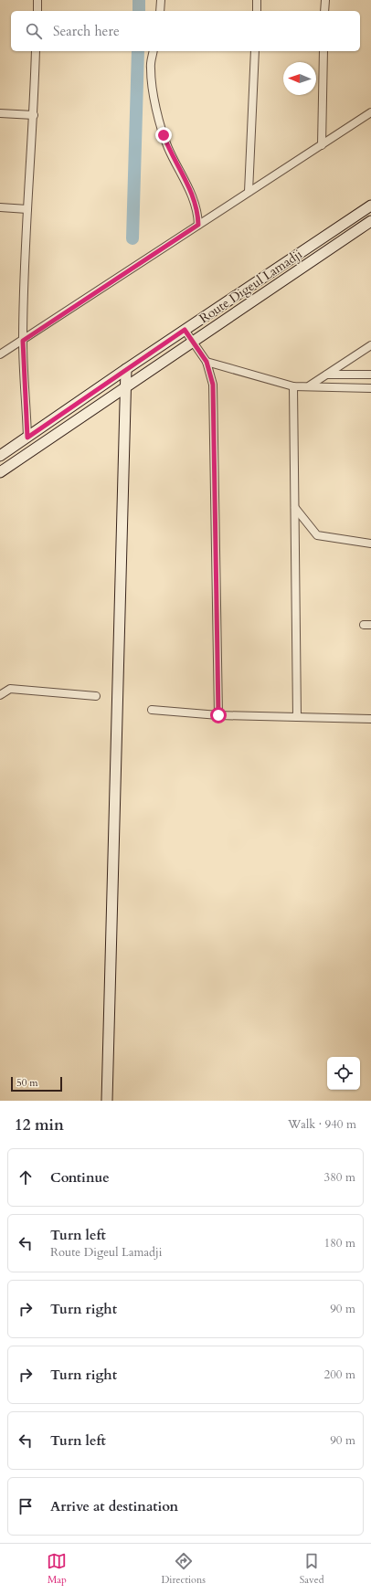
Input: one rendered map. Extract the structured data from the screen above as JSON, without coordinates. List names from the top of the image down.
{
  "streets": {
    "main road": ["Route Digeul Lamadji"]
  },
  "scale_bar": "50 m",
  "north": "left",
  "page": {
    "search": "Search here",
    "scale": "50 m",
    "heading": ["12 min", "Walk · 940 m"],
    "list": [
      ["Continue", "380 m"],
      ["Turn left", "Route Digeul Lamadji", "180 m"],
      ["Turn right", "90 m"],
      ["Turn right", "200 m"],
      ["Turn left", "90 m"],
      "Arrive at destination"
    ],
    "nav": ["Map", "Directions", "Saved"]
  }
}
